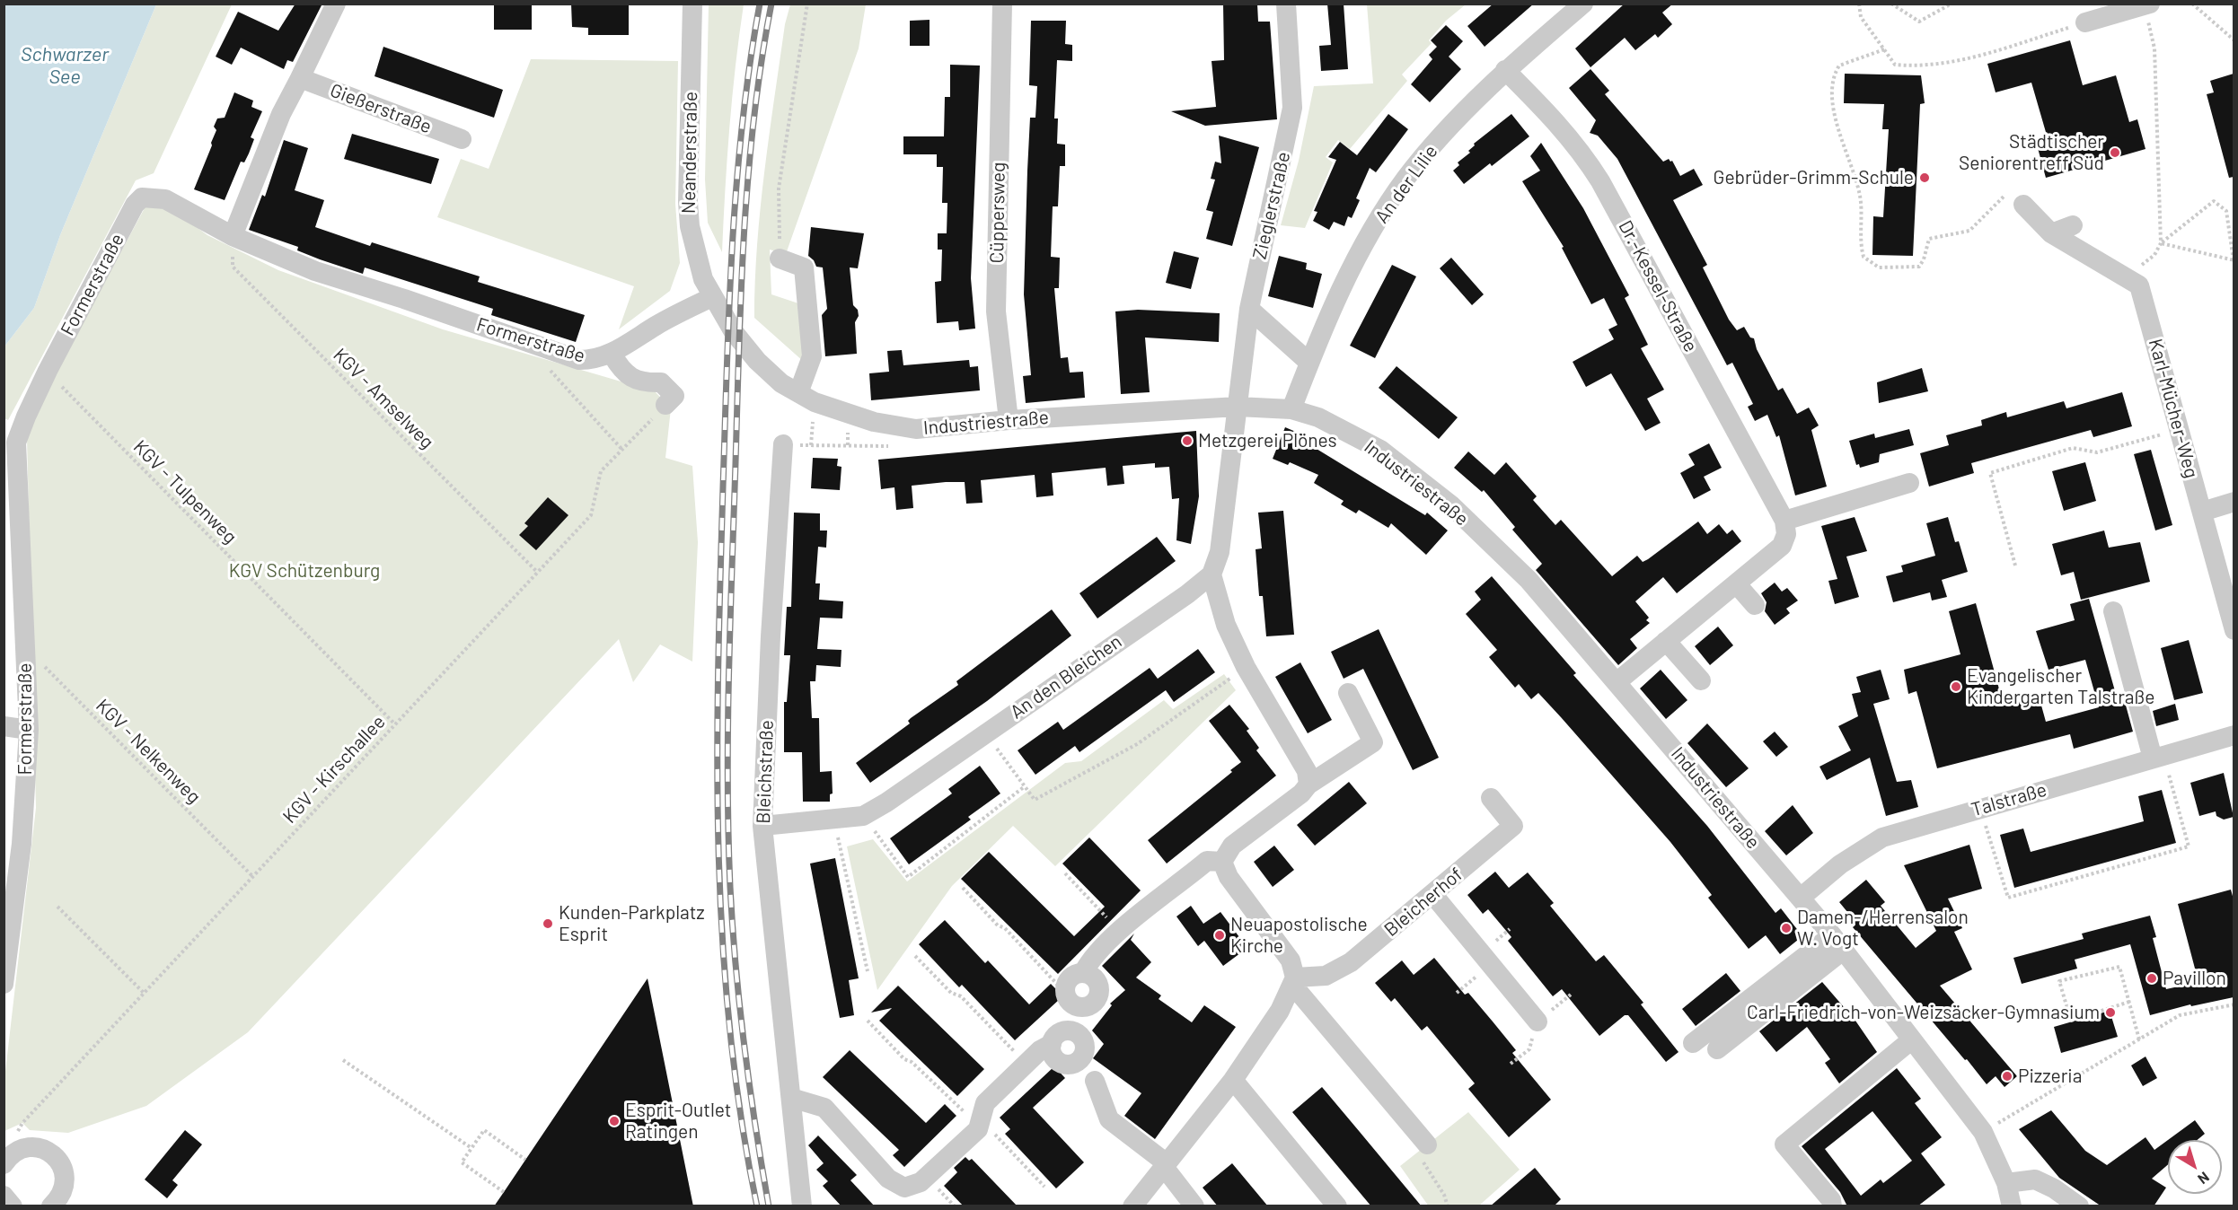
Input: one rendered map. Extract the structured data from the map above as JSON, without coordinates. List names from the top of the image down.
{
  "streets": {
    "street": [
      "Gießerstraße",
      "Neanderstraße",
      "An der Lilie",
      "Zieglerstraße",
      "Cüppersweg",
      "Formerstraße",
      "Dr.-Kessel-Straße",
      "Karl-Mücher-Weg",
      "Industriestraße",
      "An den Bleichen",
      "Bleichstraße",
      "Talstraße",
      "Bleicherhof"
    ],
    "path": [
      "KGV - Amselweg",
      "KGV - Tulpenweg",
      "KGV - Nelkenweg",
      "KGV - Kirschallee"
    ]
  },
  "crossings": [
    ["Neanderstraße", "Formerstraße"],
    ["Neanderstraße", "Industriestraße"],
    ["An der Lilie", "Dr.-Kessel-Straße"],
    ["An der Lilie", "Industriestraße"],
    ["Zieglerstraße", "Industriestraße"],
    ["Cüppersweg", "Industriestraße"],
    ["Formerstraße", "KGV - Amselweg"],
    ["Formerstraße", "Industriestraße"],
    ["Formerstraße", "KGV - Tulpenweg"],
    ["Formerstraße", "KGV - Nelkenweg"],
    ["KGV - Amselweg", "KGV - Kirschallee"],
    ["Industriestraße", "Talstraße"],
    ["KGV - Tulpenweg", "KGV - Kirschallee"],
    ["An den Bleichen", "Bleichstraße"],
    ["KGV - Nelkenweg", "KGV - Kirschallee"]
  ],
  "water": ["Schwarzer See"],
  "parks": ["KGV Schützenburg"],
  "places": [
    "Städtischer Seniorentreff Süd",
    "Gebrüder-Grimm-Schule",
    "Metzgerei Plönes",
    "Evangelischer Kindergarten Talstraße",
    "Kunden-Parkplatz Esprit",
    "Damen-/Herrensalon W. Vogt",
    "Neuapostolische Kirche",
    "Pavillon",
    "Carl-Friedrich-von-Weizsäcker-Gymnasium",
    "Pizzeria",
    "Esprit-Outlet Ratingen"
  ],
  "north": "bottom right"
}
